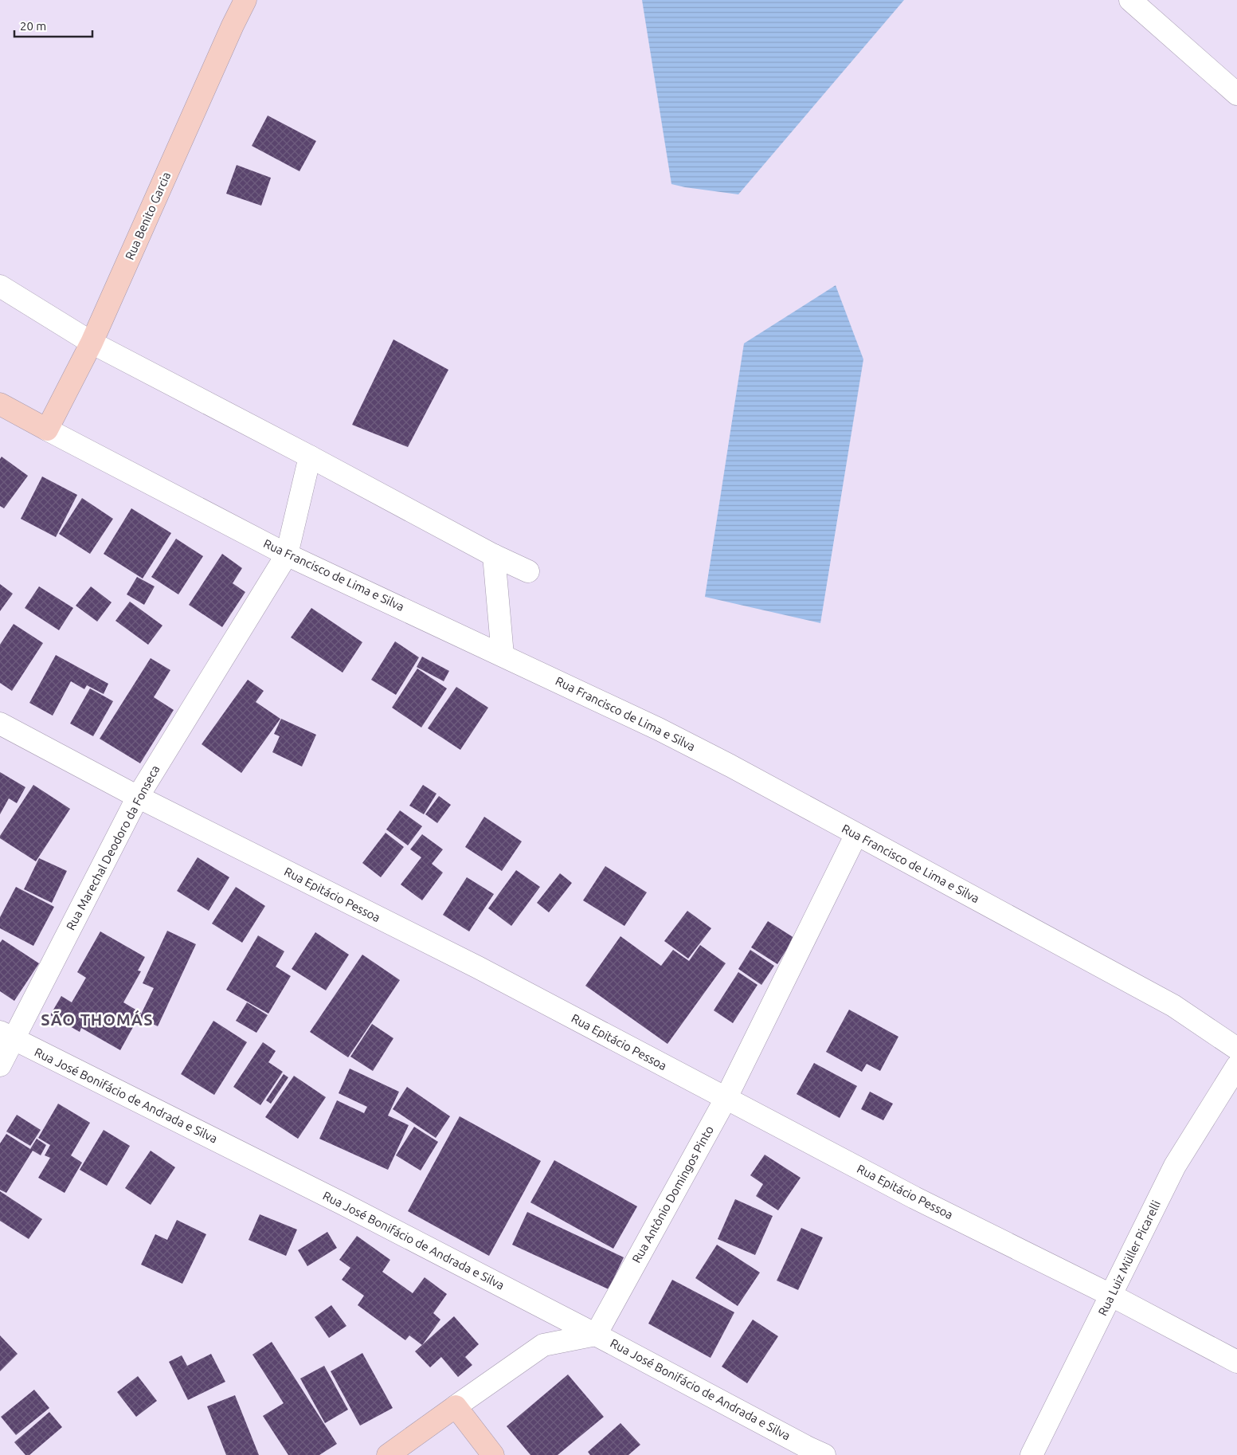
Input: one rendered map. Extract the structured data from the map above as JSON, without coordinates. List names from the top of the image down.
{
  "streets": {
    "street": [
      "Rua Benito Garcia",
      "Rua Francisco de Lima e Silva",
      "Rua Marechal Deodoro da Fonseca",
      "Rua Epitácio Pessoa",
      "Rua José Bonifácio de Andrada e Silva",
      "Rua Antônio Domingos Pinto",
      "Rua Luiz Müller Picarelli"
    ]
  },
  "crossings": [
    ["Rua Benito Garcia", "Rua Francisco de Lima e Silva"],
    ["Rua Francisco de Lima e Silva", "Rua Marechal Deodoro da Fonseca"],
    ["Rua Francisco de Lima e Silva", "Rua Antônio Domingos Pinto"],
    ["Rua Marechal Deodoro da Fonseca", "Rua Epitácio Pessoa"],
    ["Rua Marechal Deodoro da Fonseca", "Rua José Bonifácio de Andrada e Silva"],
    ["Rua Epitácio Pessoa", "Rua Antônio Domingos Pinto"],
    ["Rua Epitácio Pessoa", "Rua Luiz Müller Picarelli"],
    ["Rua José Bonifácio de Andrada e Silva", "Rua Antônio Domingos Pinto"]
  ],
  "districts": ["SÃO THOMÁS"],
  "scale_bar": "20 m"
}
